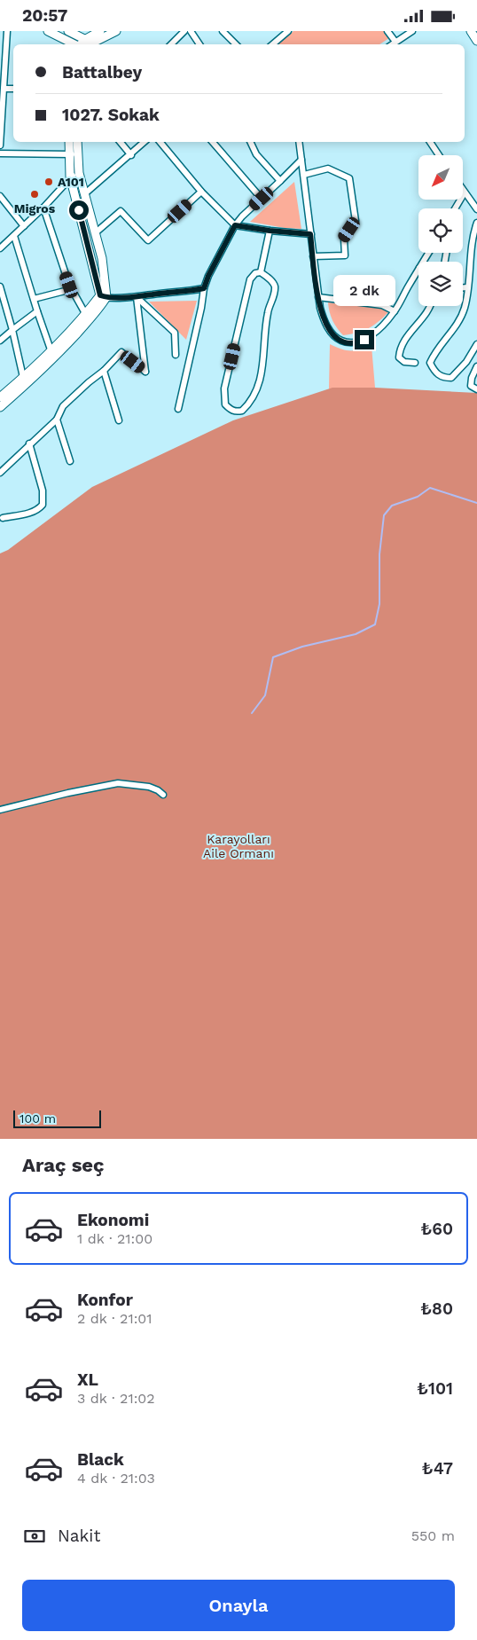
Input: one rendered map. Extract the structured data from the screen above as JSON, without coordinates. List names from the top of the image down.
{
  "parks": ["Karayolları Aile Ormanı"],
  "places": ["A101", "Migros"],
  "scale_bar": "100 m",
  "north": "bottom left",
  "page": {
    "status": "20:57",
    "banner": ["Battalbey", "1027. Sokak"],
    "bubble": "2 dk",
    "scale": "100 m",
    "heading": "Araç seç",
    "list": [
      {
        "name": "Ekonomi",
        "note": "1 dk · 21:00",
        "value": "₺60"
      },
      {
        "name": "Konfor",
        "note": "2 dk · 21:01",
        "value": "₺80"
      },
      {
        "name": "XL",
        "note": "3 dk · 21:02",
        "value": "₺101"
      },
      {
        "name": "Black",
        "note": "4 dk · 21:03",
        "value": "₺47"
      }
    ],
    "pay": ["Nakit", "550 m"],
    "buttons": "Onayla"
  }
}
